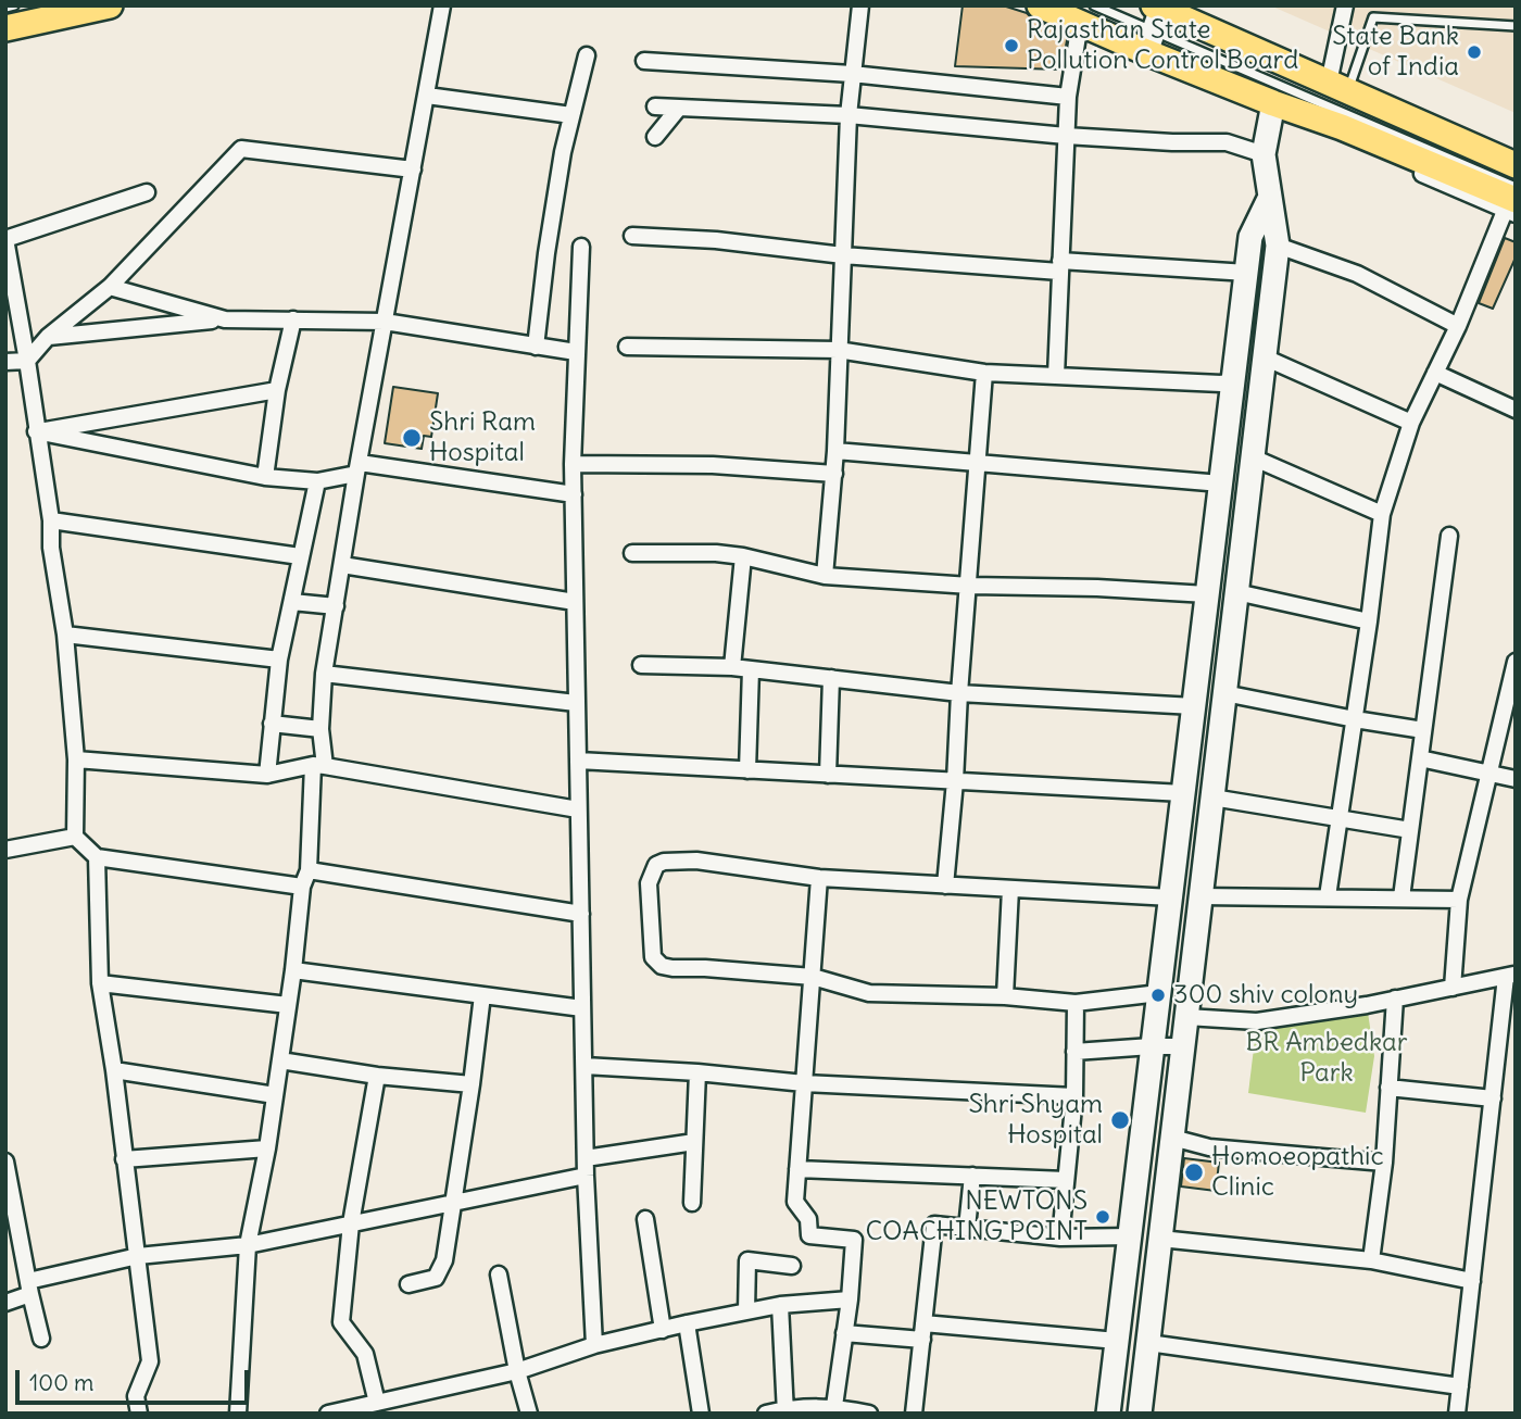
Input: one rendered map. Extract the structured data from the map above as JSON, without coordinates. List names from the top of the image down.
{
  "parks": ["BR Ambedkar Park"],
  "places": [
    "Rajasthan State Pollution Control Board",
    "State Bank of India",
    "Shri Ram Hospital",
    "300 shiv colony",
    "Shri Shyam Hospital",
    "Homoeopathic Clinic",
    "NEWTONS COACHING POINT"
  ],
  "scale_bar": "100 m"
}
